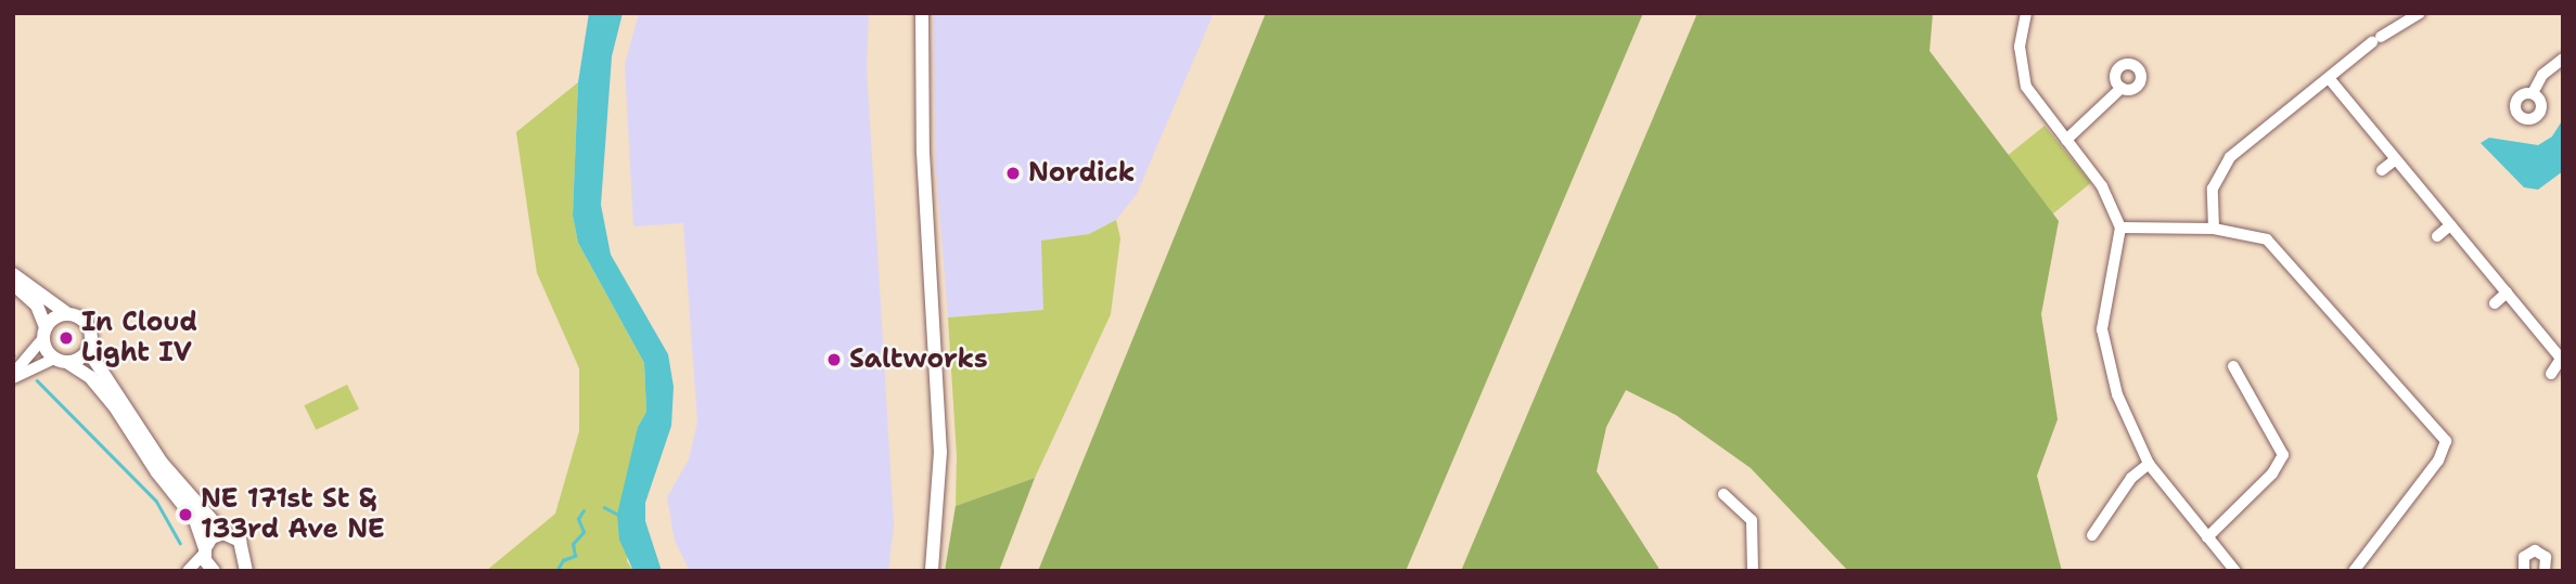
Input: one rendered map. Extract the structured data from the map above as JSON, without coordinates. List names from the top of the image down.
{
  "places": [
    "Nordick",
    "In Cloud Light IV",
    "Saltworks",
    "NE 171st St & 133rd Ave NE"
  ]
}
